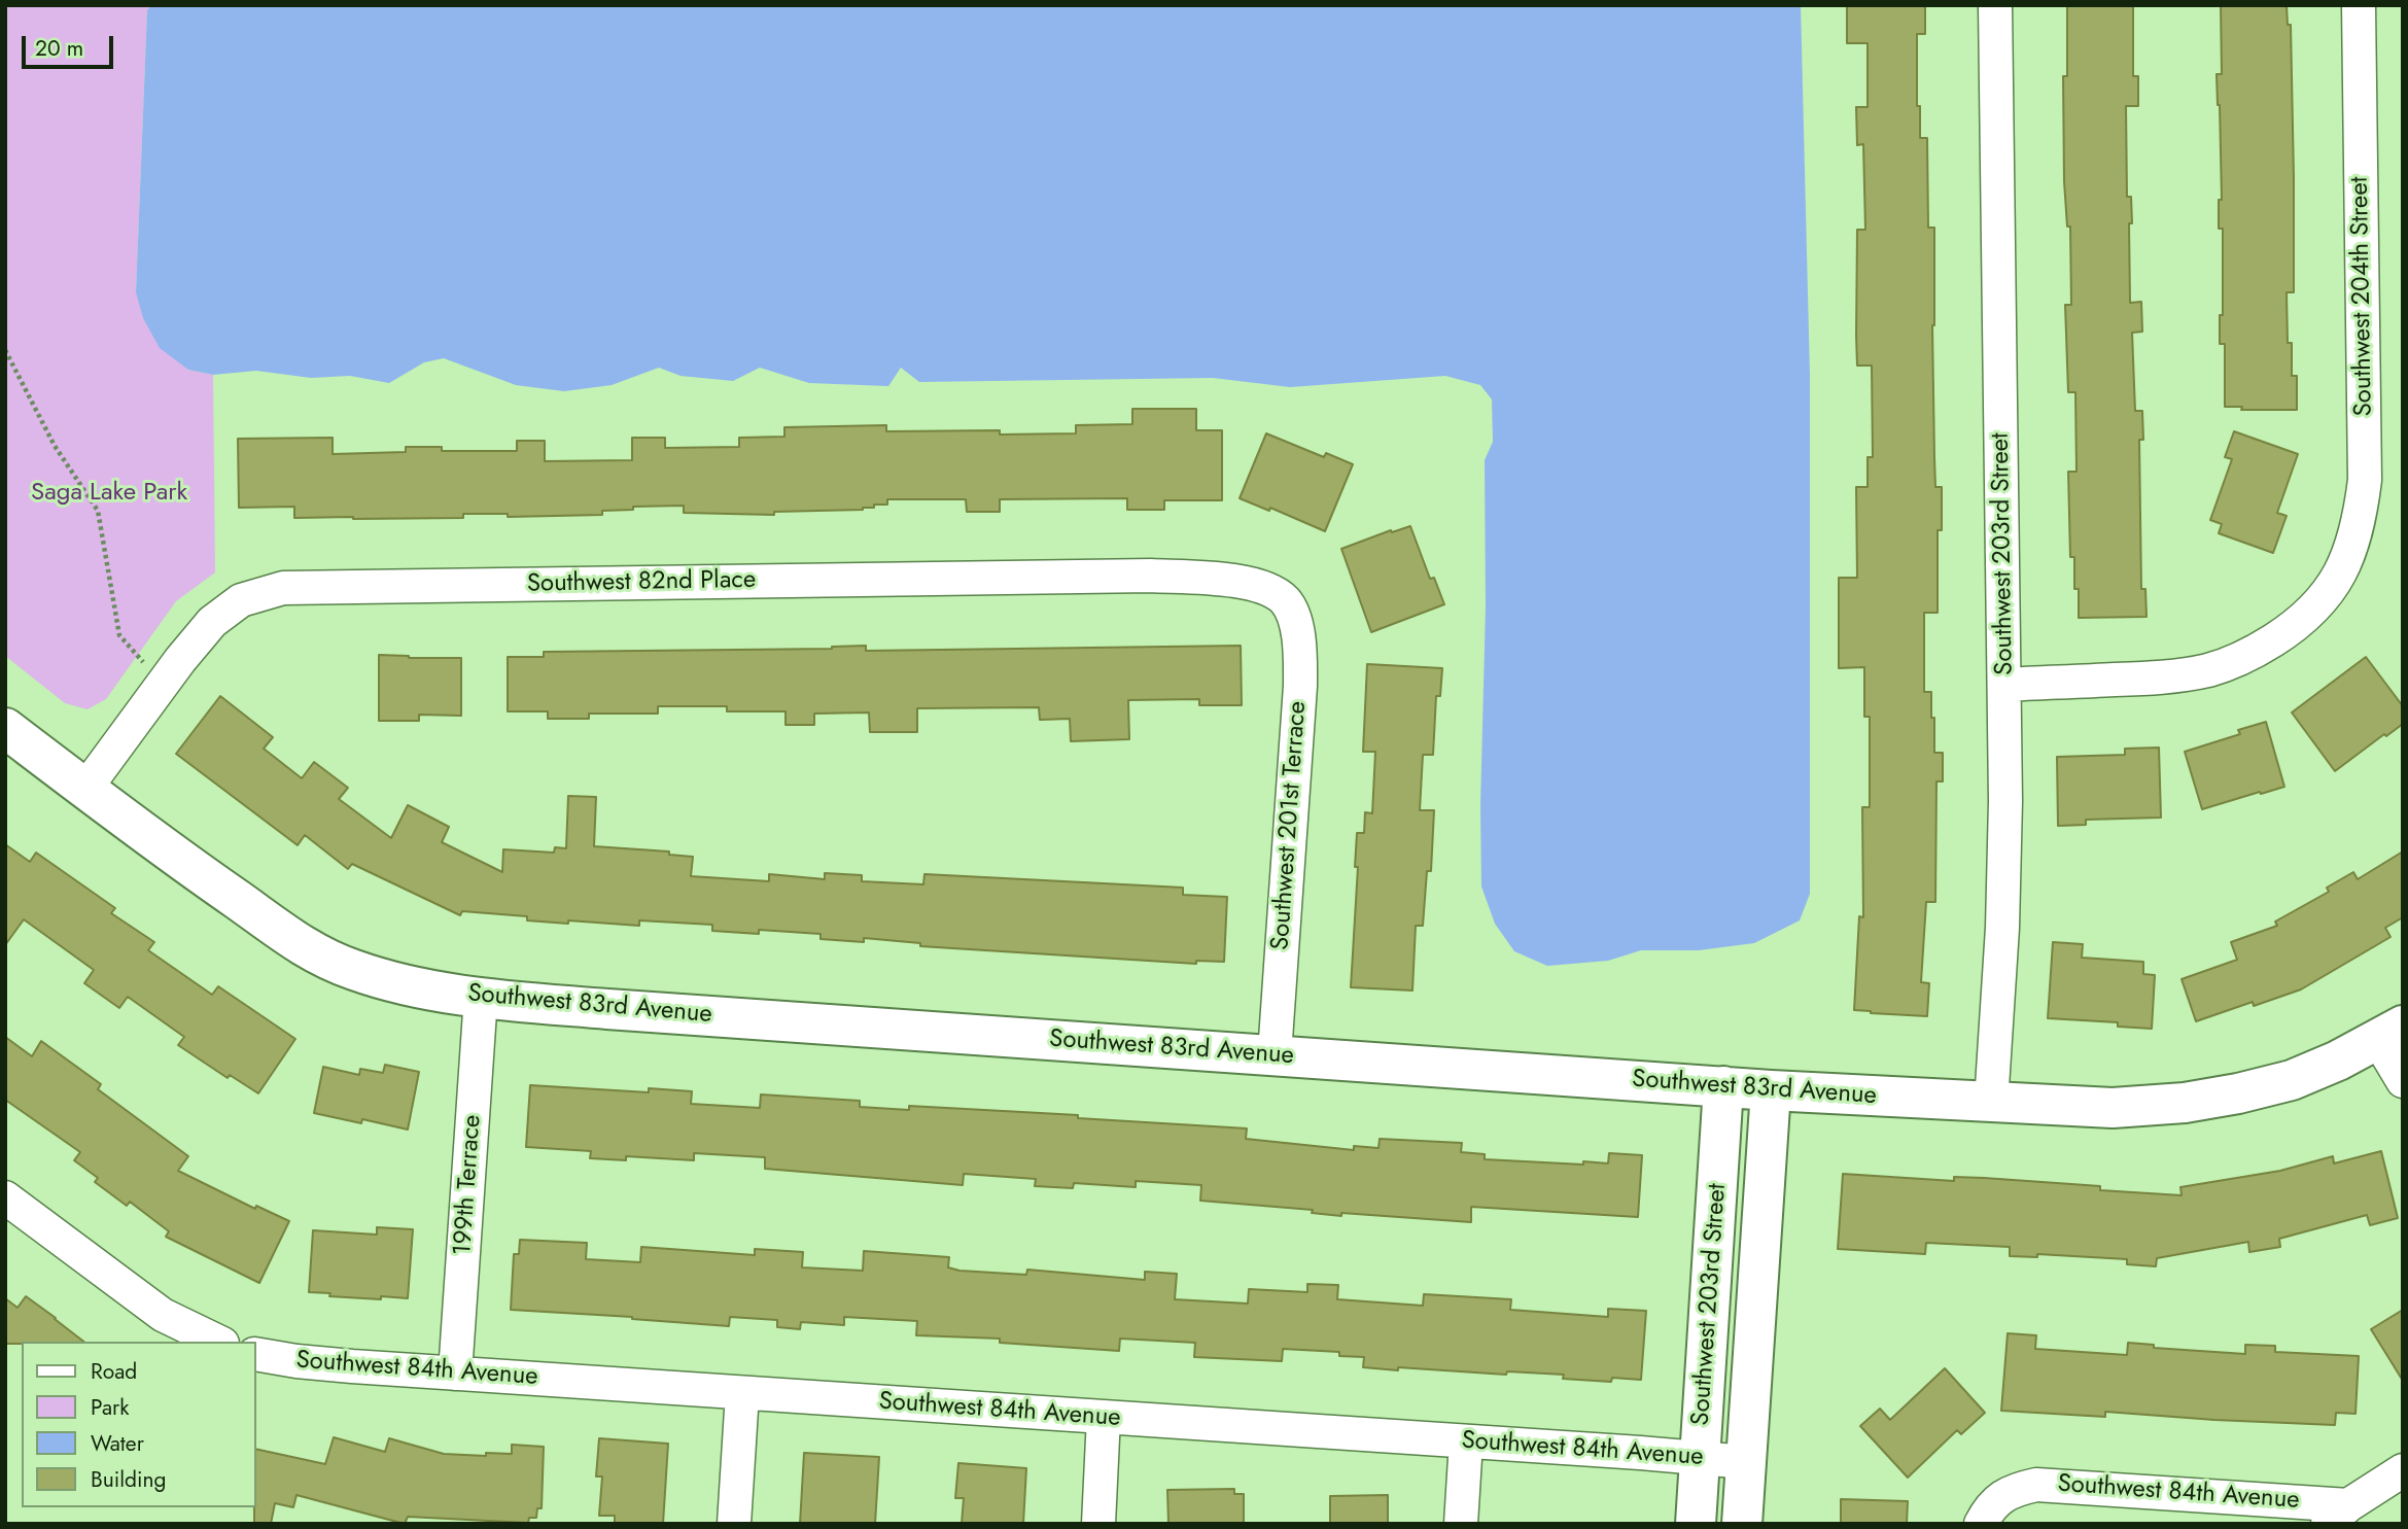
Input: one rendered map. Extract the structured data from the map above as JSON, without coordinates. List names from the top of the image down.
{
  "streets": {
    "street": [
      "Southwest 204th Street",
      "Southwest 203rd Street",
      "Southwest 82nd Place",
      "Southwest 201st Terrace",
      "Southwest 83rd Avenue",
      "199th Terrace",
      "Southwest 84th Avenue"
    ]
  },
  "crossings": [
    ["Southwest 204th Street", "Southwest 203rd Street"],
    ["Southwest 203rd Street", "Southwest 83rd Avenue"],
    ["Southwest 203rd Street", "Southwest 84th Avenue"],
    ["Southwest 82nd Place", "Southwest 201st Terrace"],
    ["Southwest 82nd Place", "Southwest 83rd Avenue"],
    ["Southwest 201st Terrace", "Southwest 83rd Avenue"],
    ["Southwest 83rd Avenue", "199th Terrace"],
    ["199th Terrace", "Southwest 84th Avenue"]
  ],
  "parks": ["Saga Lake Park"],
  "legend": [
    "Road",
    "Park",
    "Water",
    "Building"
  ],
  "scale_bar": "20 m"
}
